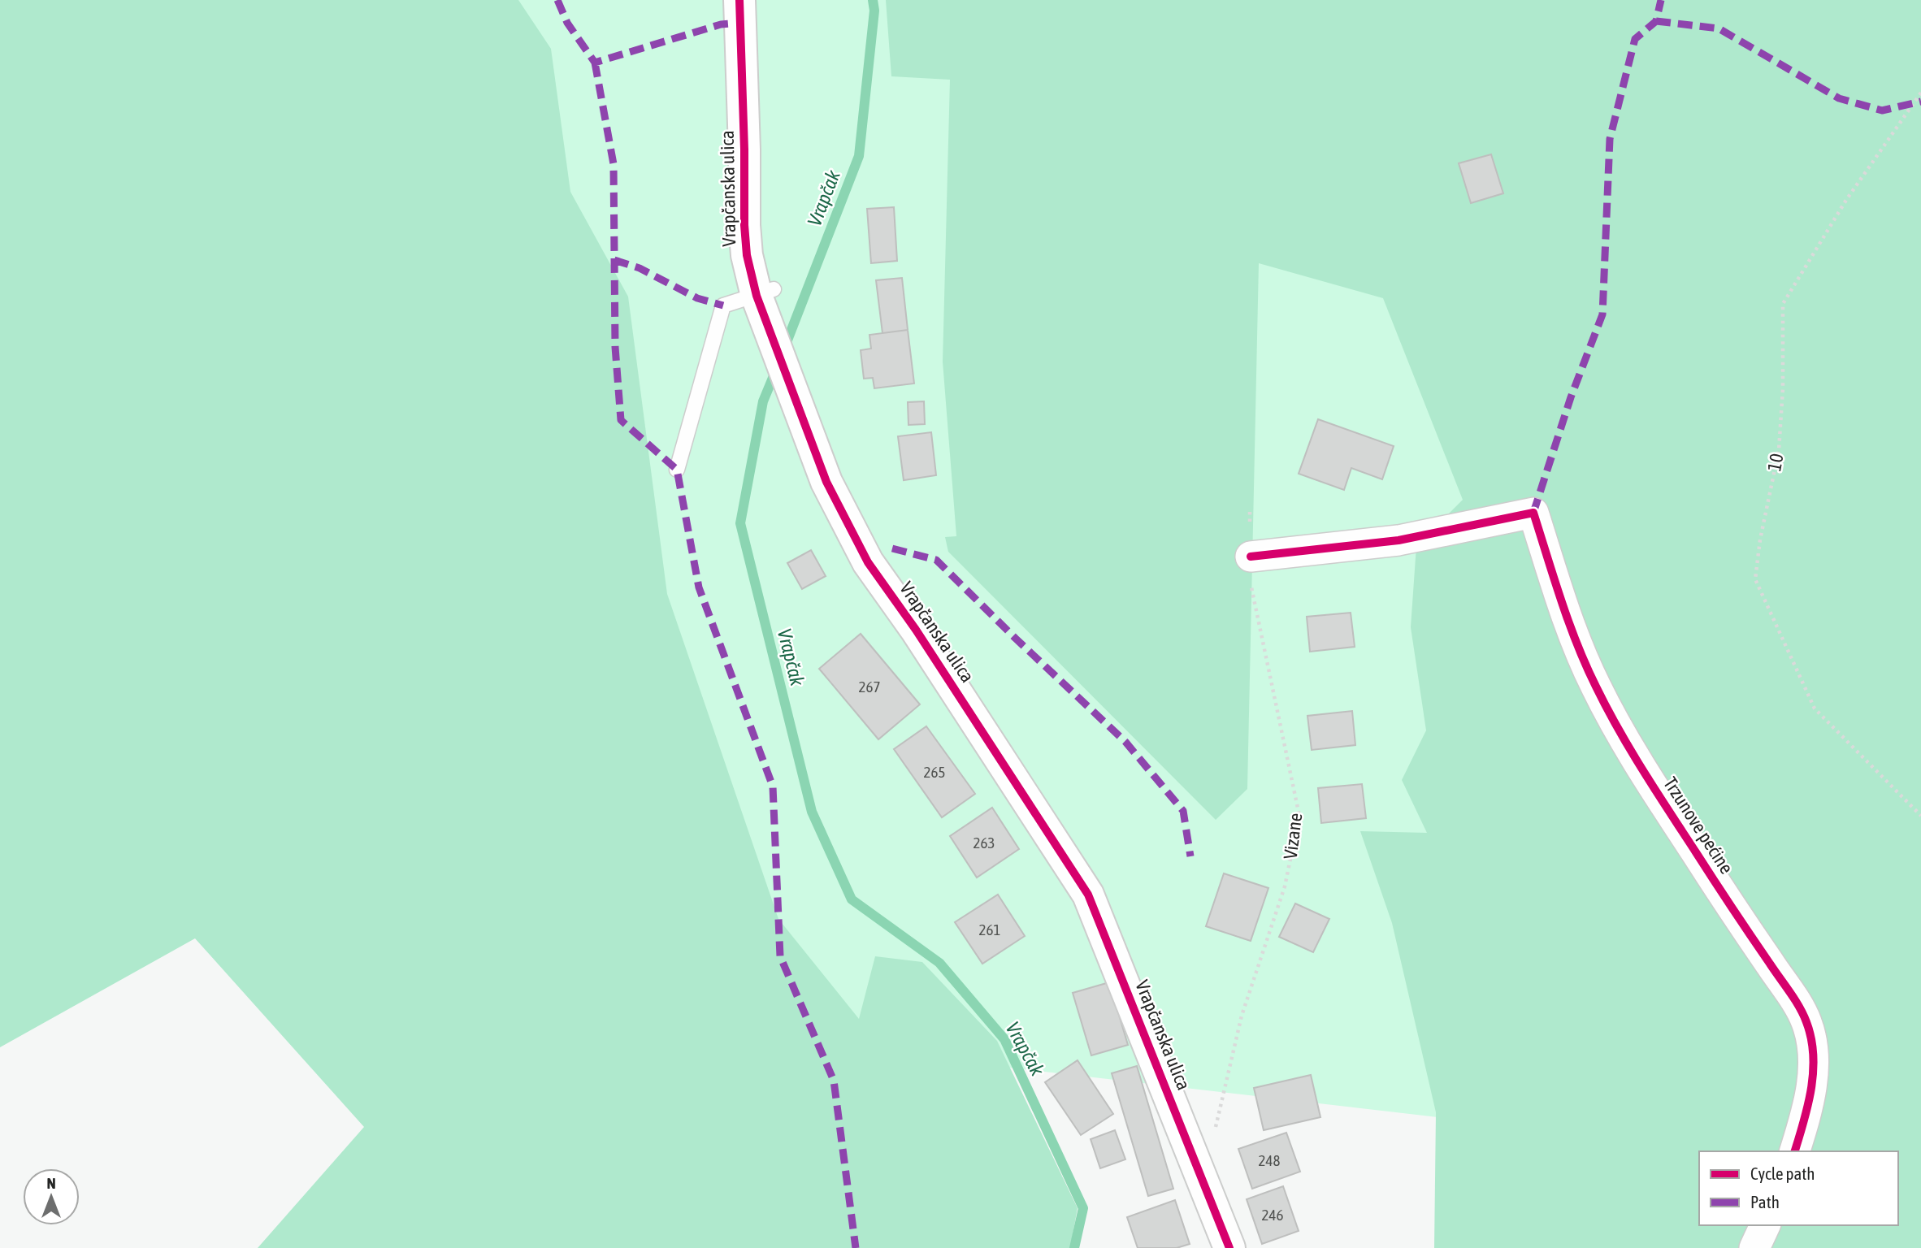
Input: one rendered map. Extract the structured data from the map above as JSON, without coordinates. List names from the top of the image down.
{
  "streets": {
    "street": ["Vrapčanska ulica", "Trzunove pećine"],
    "path": ["10", "Vizane"]
  },
  "crossings": [
    ["Trzunove pećine", "Vizane"]
  ],
  "water": ["Vrapčak"],
  "house_numbers": [
    "267",
    "265",
    "263",
    "261",
    "248",
    "246"
  ],
  "legend": ["Cycle path", "Path"],
  "north": "top"
}
